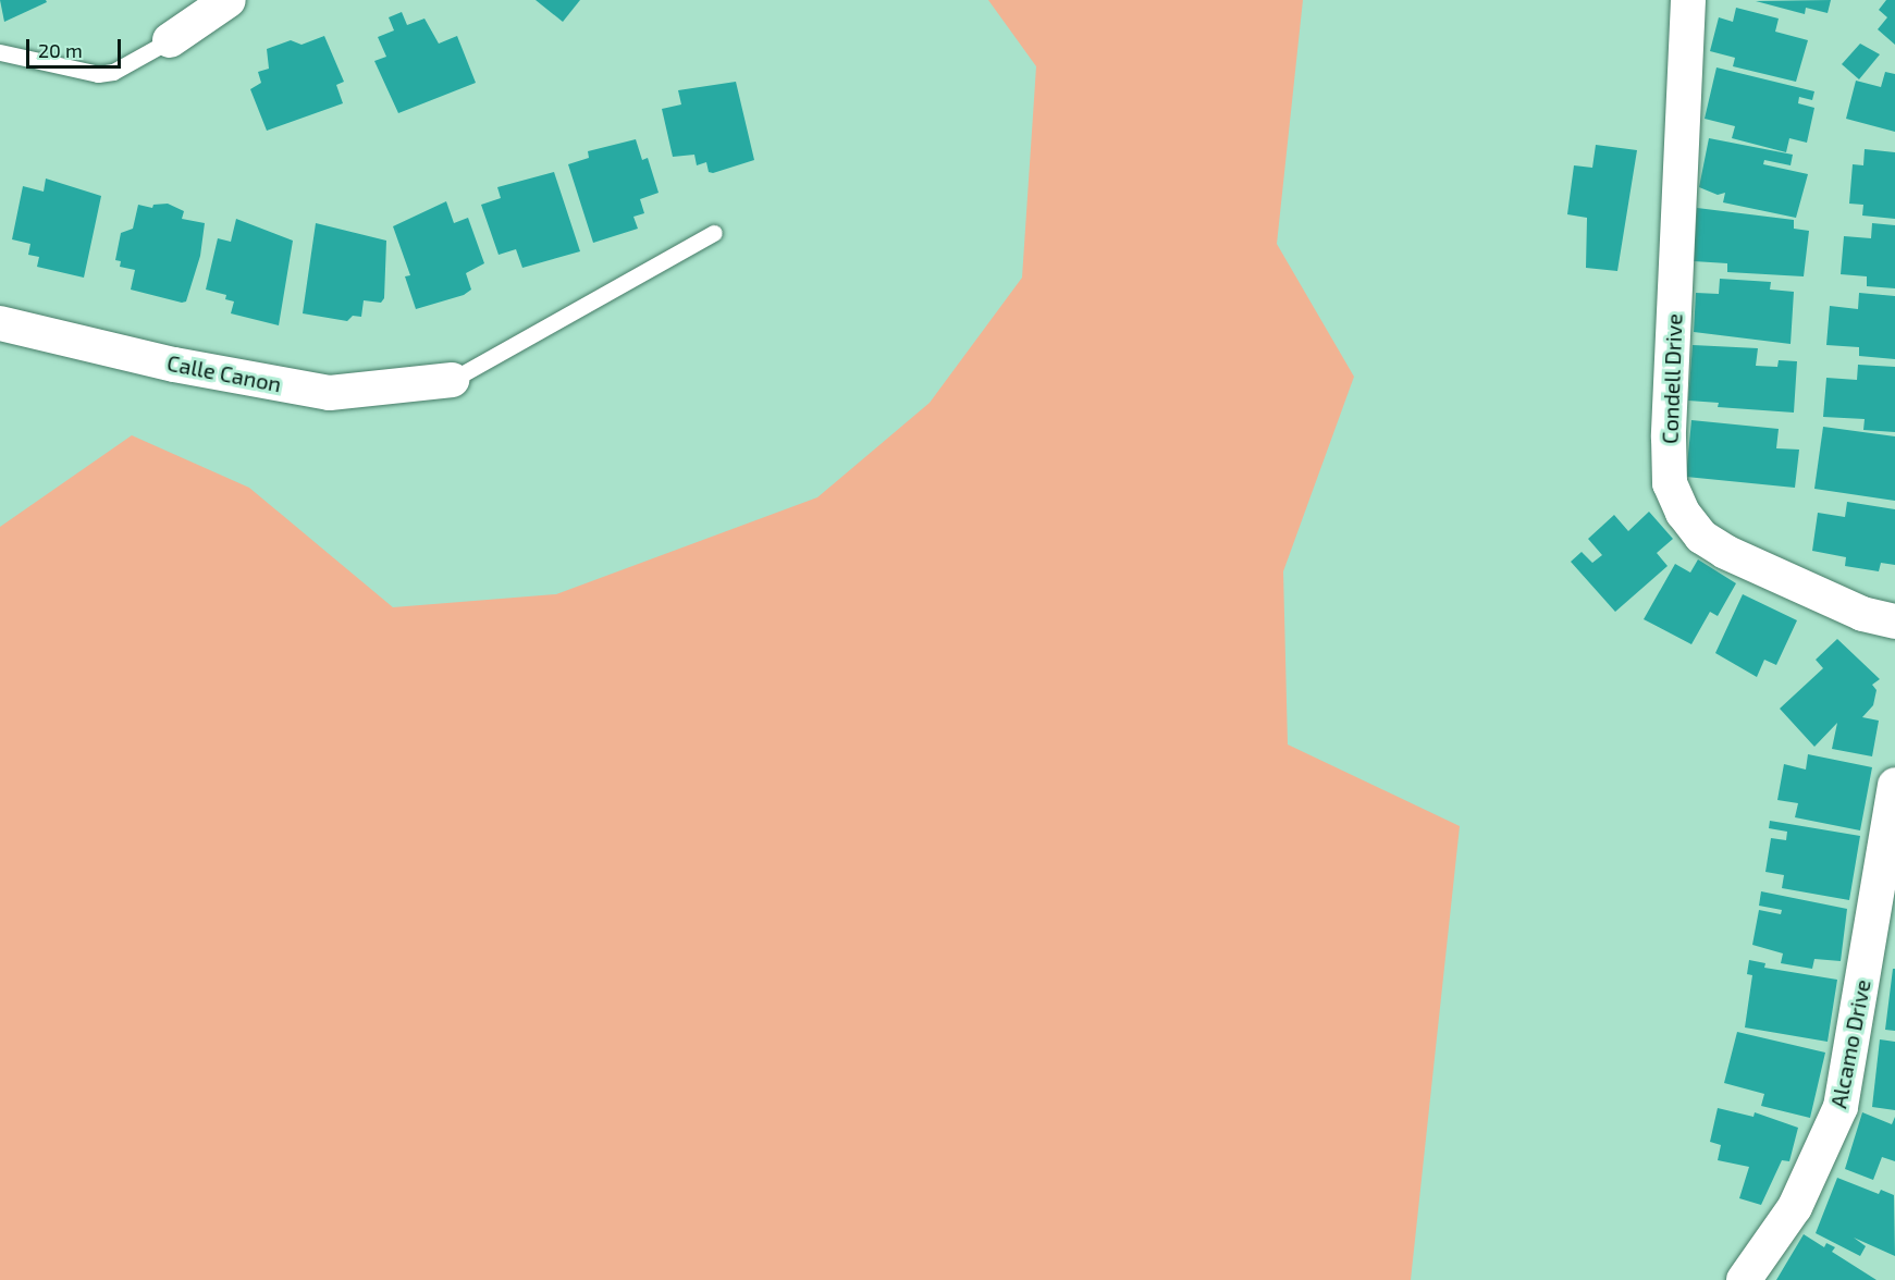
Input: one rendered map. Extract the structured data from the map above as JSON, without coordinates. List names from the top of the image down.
{
  "streets": {
    "street": ["Calle Canon", "Condell Drive", "Alcamo Drive"]
  },
  "scale_bar": "20 m"
}
